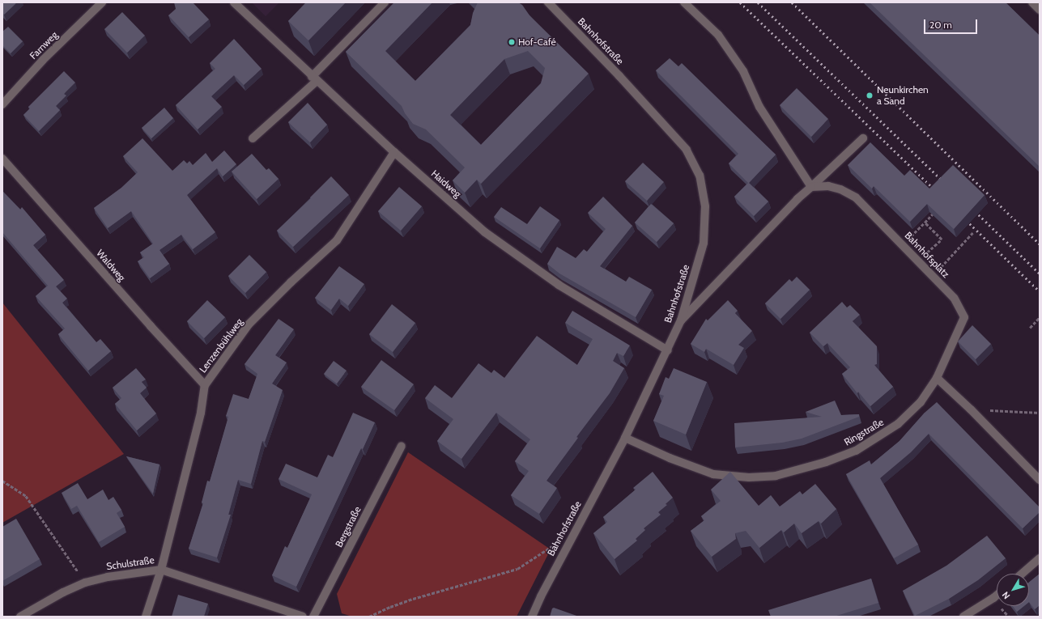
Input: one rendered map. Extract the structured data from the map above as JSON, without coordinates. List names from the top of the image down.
{
  "streets": {
    "street": [
      "Bahnhofstraße",
      "Farnweg",
      "Haidweg",
      "Bahnhofsplatz",
      "Waldweg",
      "Lenzenbühlweg",
      "Ringstraße",
      "Bergstraße",
      "Schulstraße"
    ]
  },
  "crossings": [
    ["Bahnhofstraße", "Haidweg"],
    ["Bahnhofstraße", "Ringstraße"],
    ["Haidweg", "Lenzenbühlweg"],
    ["Bahnhofsplatz", "Ringstraße"],
    ["Waldweg", "Lenzenbühlweg"],
    ["Lenzenbühlweg", "Schulstraße"]
  ],
  "places": ["Hof-Café", "Neunkirchen a Sand"],
  "scale_bar": "20 m",
  "north": "bottom left"
}
